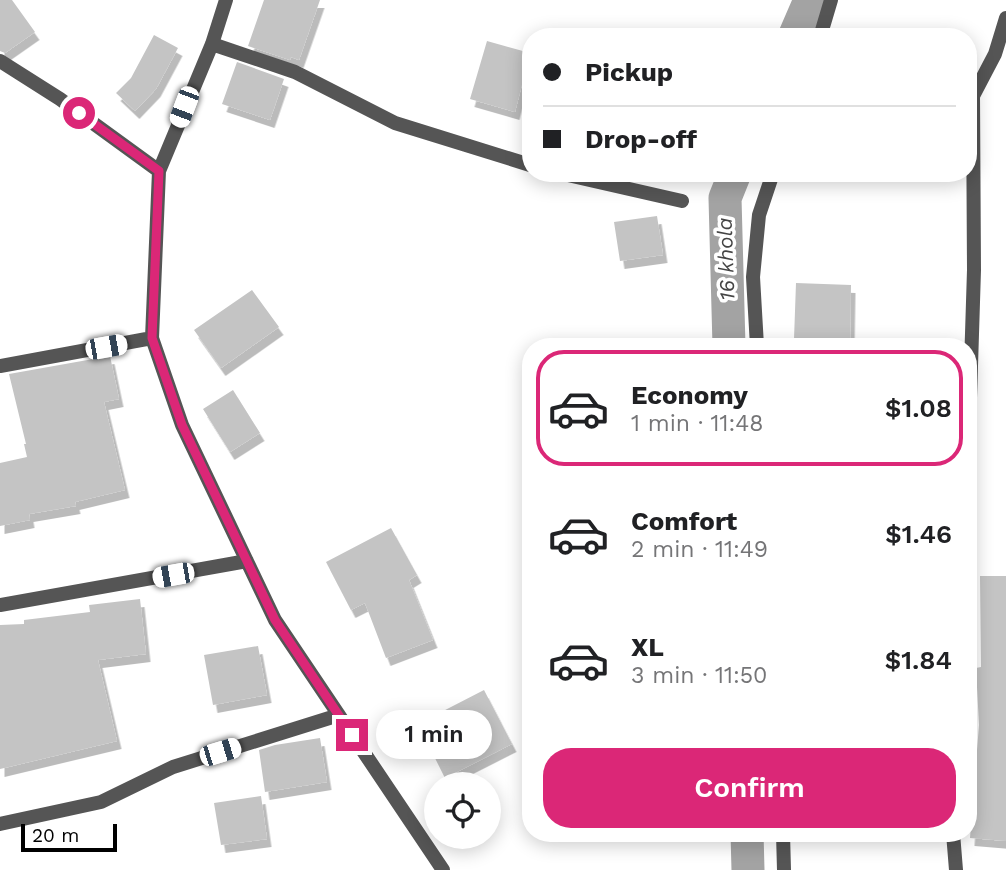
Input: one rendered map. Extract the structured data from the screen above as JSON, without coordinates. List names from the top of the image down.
{
  "water": ["16 khola"],
  "scale_bar": "20 m",
  "page": {
    "banner": ["Pickup", "Drop-off"],
    "list": [
      {
        "name": "Economy",
        "note": "1 min · 11:48",
        "value": "$1.08"
      },
      {
        "name": "Comfort",
        "note": "2 min · 11:49",
        "value": "$1.46"
      },
      {
        "name": "XL",
        "note": "3 min · 11:50",
        "value": "$1.84"
      }
    ],
    "bubble": "1 min",
    "buttons": "Confirm",
    "scale": "20 m"
  }
}
